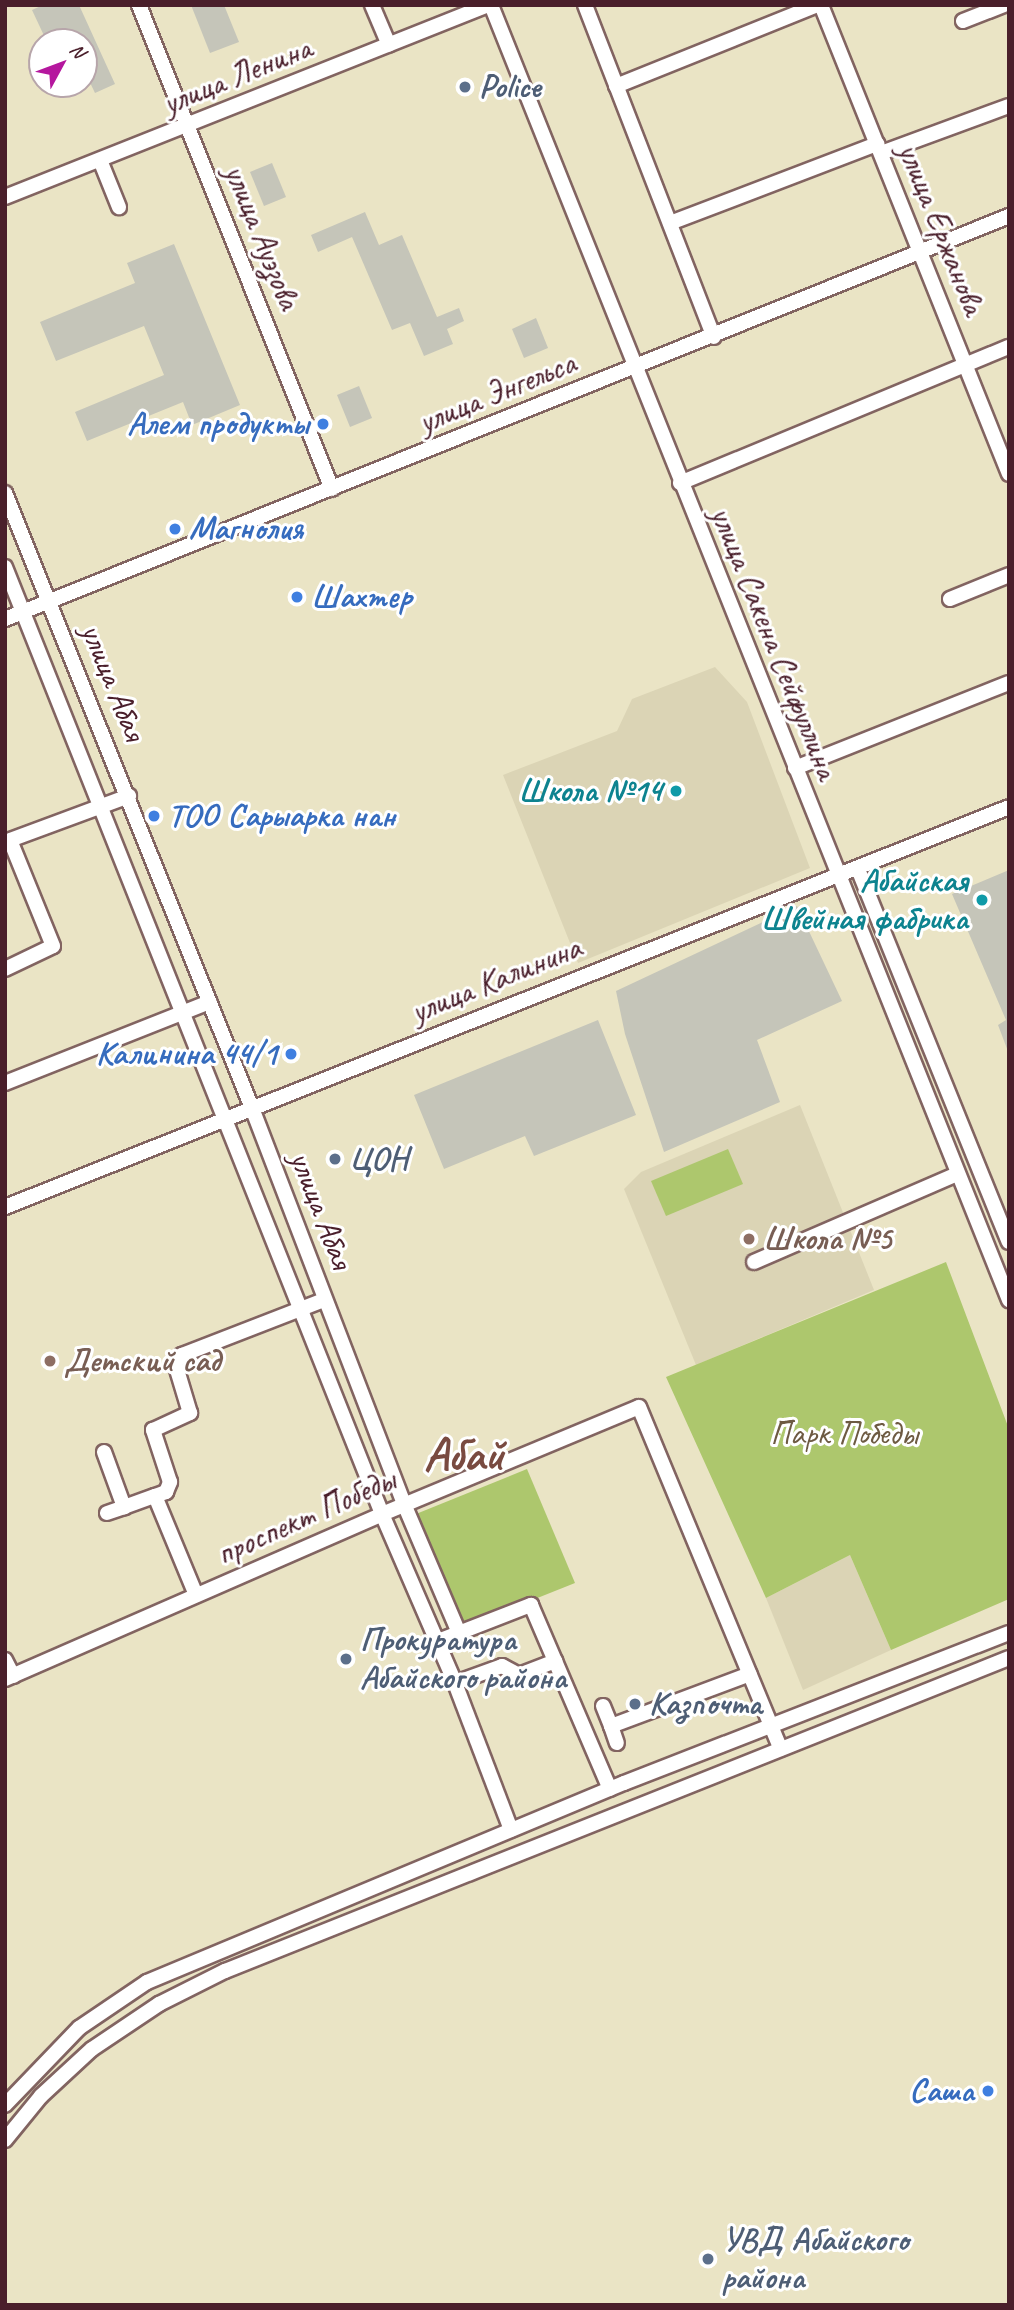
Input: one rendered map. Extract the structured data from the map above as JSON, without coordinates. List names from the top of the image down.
{
  "streets": {
    "street": [
      "улица Ленина",
      "улица Ержанова",
      "улица Ауэзова",
      "улица Энгельса",
      "улица Сакена Сейфуллина",
      "улица Абая",
      "улица Калинина",
      "проспект Победы"
    ]
  },
  "crossings": [
    ["улица Ленина", "улица Ауэзова"],
    ["улица Ленина", "улица Сакена Сейфуллина"],
    ["улица Ержанова", "улица Энгельса"],
    ["улица Ауэзова", "улица Энгельса"],
    ["улица Энгельса", "улица Сакена Сейфуллина"],
    ["улица Энгельса", "улица Абая"],
    ["улица Сакена Сейфуллина", "улица Калинина"],
    ["улица Абая", "улица Калинина"]
  ],
  "districts": ["Абай"],
  "parks": ["Парк Победы"],
  "places": [
    "Police",
    "Алем продукты",
    "Магнолия",
    "Шахтер",
    "Школа №14",
    "ТОО Сарыарка нан",
    "Абайская Швейная фабрика",
    "Калинина 44/1",
    "ЦОН",
    "Школа №5",
    "Детский сад",
    "Прокуратура Абайского района",
    "Казпочта",
    "Саша",
    "УВД Абайского района"
  ],
  "north": "top right"
}
